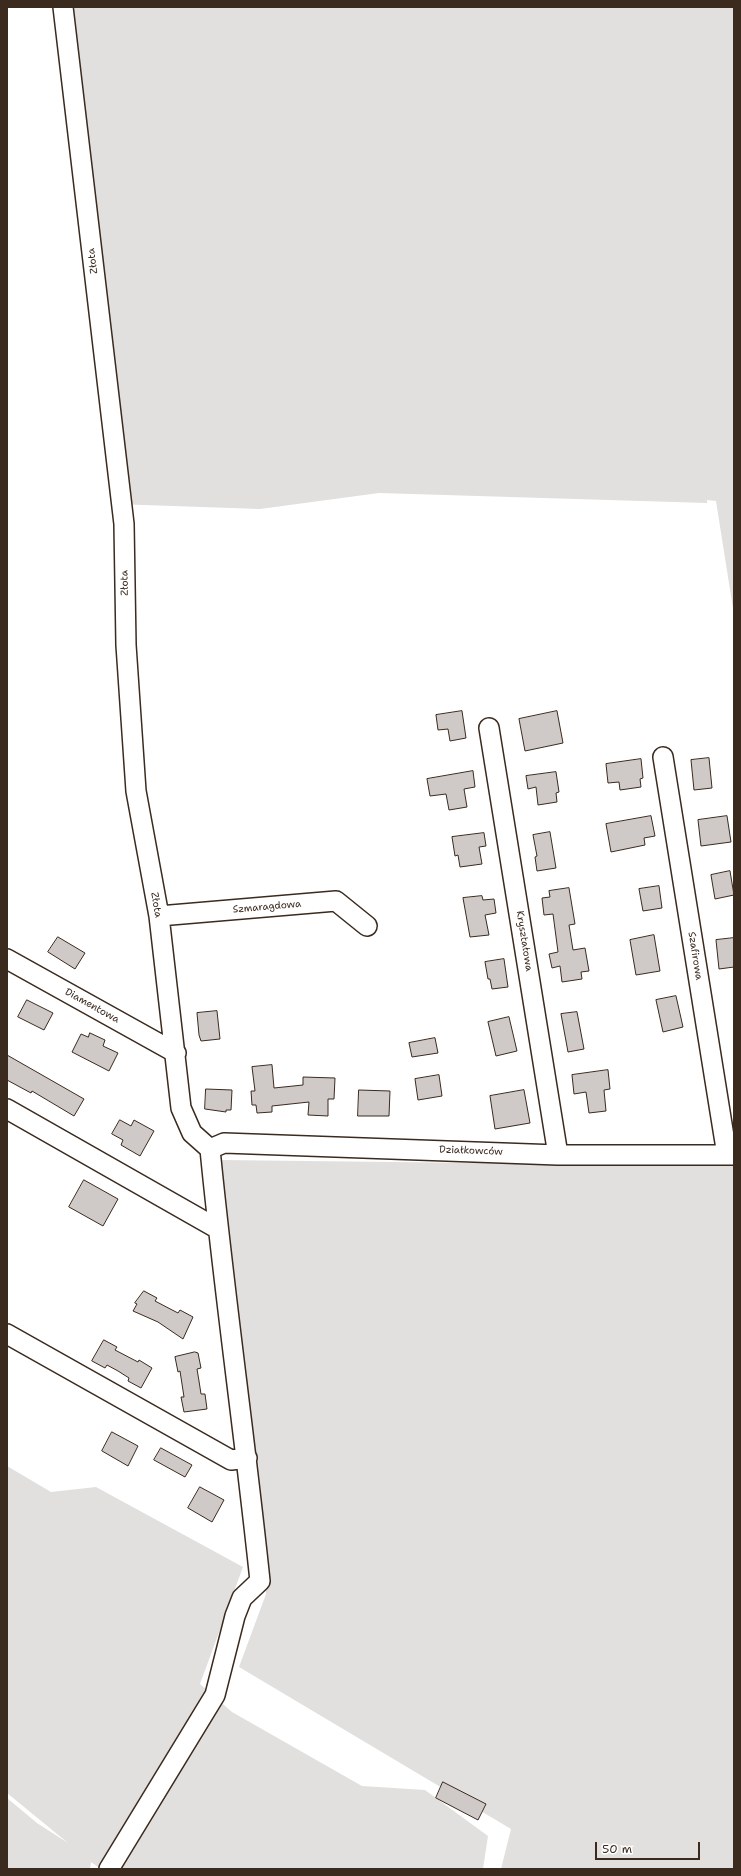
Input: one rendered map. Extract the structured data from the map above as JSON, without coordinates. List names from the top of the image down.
{
  "streets": {
    "street": [
      "Złota",
      "Szmaragdowa",
      "Kryształowa",
      "Szafirowa",
      "Diamentowa",
      "Działkowców"
    ]
  },
  "crossings": [
    ["Złota", "Szmaragdowa"],
    ["Złota", "Diamentowa"],
    ["Złota", "Działkowców"],
    ["Kryształowa", "Działkowców"],
    ["Szafirowa", "Działkowców"]
  ],
  "scale_bar": "50 m"
}
